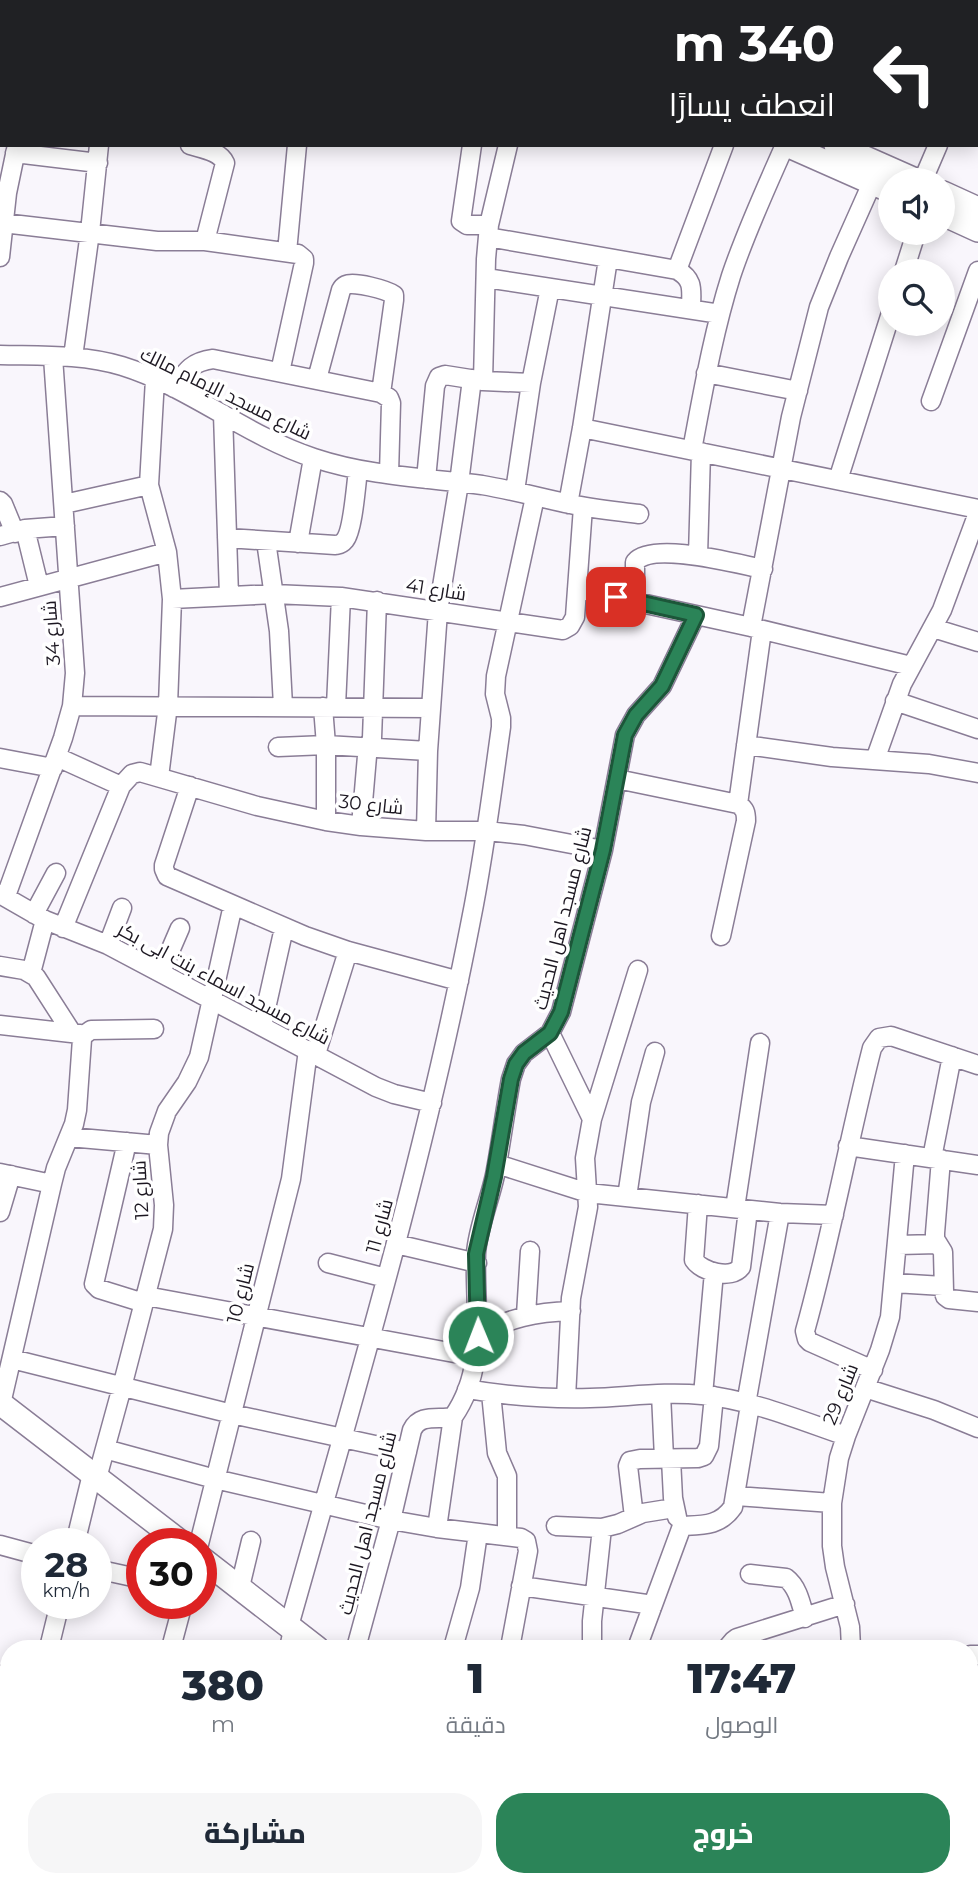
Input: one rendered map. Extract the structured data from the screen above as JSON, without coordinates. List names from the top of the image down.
{
  "streets": {
    "street": [
      "شارع مسجد الإمام مالك",
      "شارع 41",
      "شارع 34",
      "شارع 30",
      "شارع مسجد اهل الحديث",
      "شارع مسجد اسماء بنت ابى بكر",
      "شارع 12",
      "شارع 11",
      "شارع 10",
      "شارع 29"
    ]
  },
  "crossings": [
    ["شارع مسجد الإمام مالك", "شارع 41"],
    ["شارع مسجد الإمام مالك", "شارع 34"],
    ["شارع مسجد الإمام مالك", "شارع 11"],
    ["شارع 41", "شارع 11"],
    ["شارع 34", "شارع مسجد اسماء بنت ابى بكر"],
    ["شارع 30", "شارع مسجد اهل الحديث"],
    ["شارع 30", "شارع 11"],
    ["شارع مسجد اسماء بنت ابى بكر", "شارع 12"],
    ["شارع مسجد اسماء بنت ابى بكر", "شارع 11"],
    ["شارع مسجد اسماء بنت ابى بكر", "شارع 10"]
  ],
  "page": {
    "turn": ["340 m", "انعطف يسارًا"],
    "speed": "28 km/h",
    "limit": "30",
    "eta": [
      "17:47",
      "الوصول",
      "1",
      "دقيقة",
      "380",
      "m"
    ],
    "buttons": ["خروج", "مشاركة"]
  }
}
